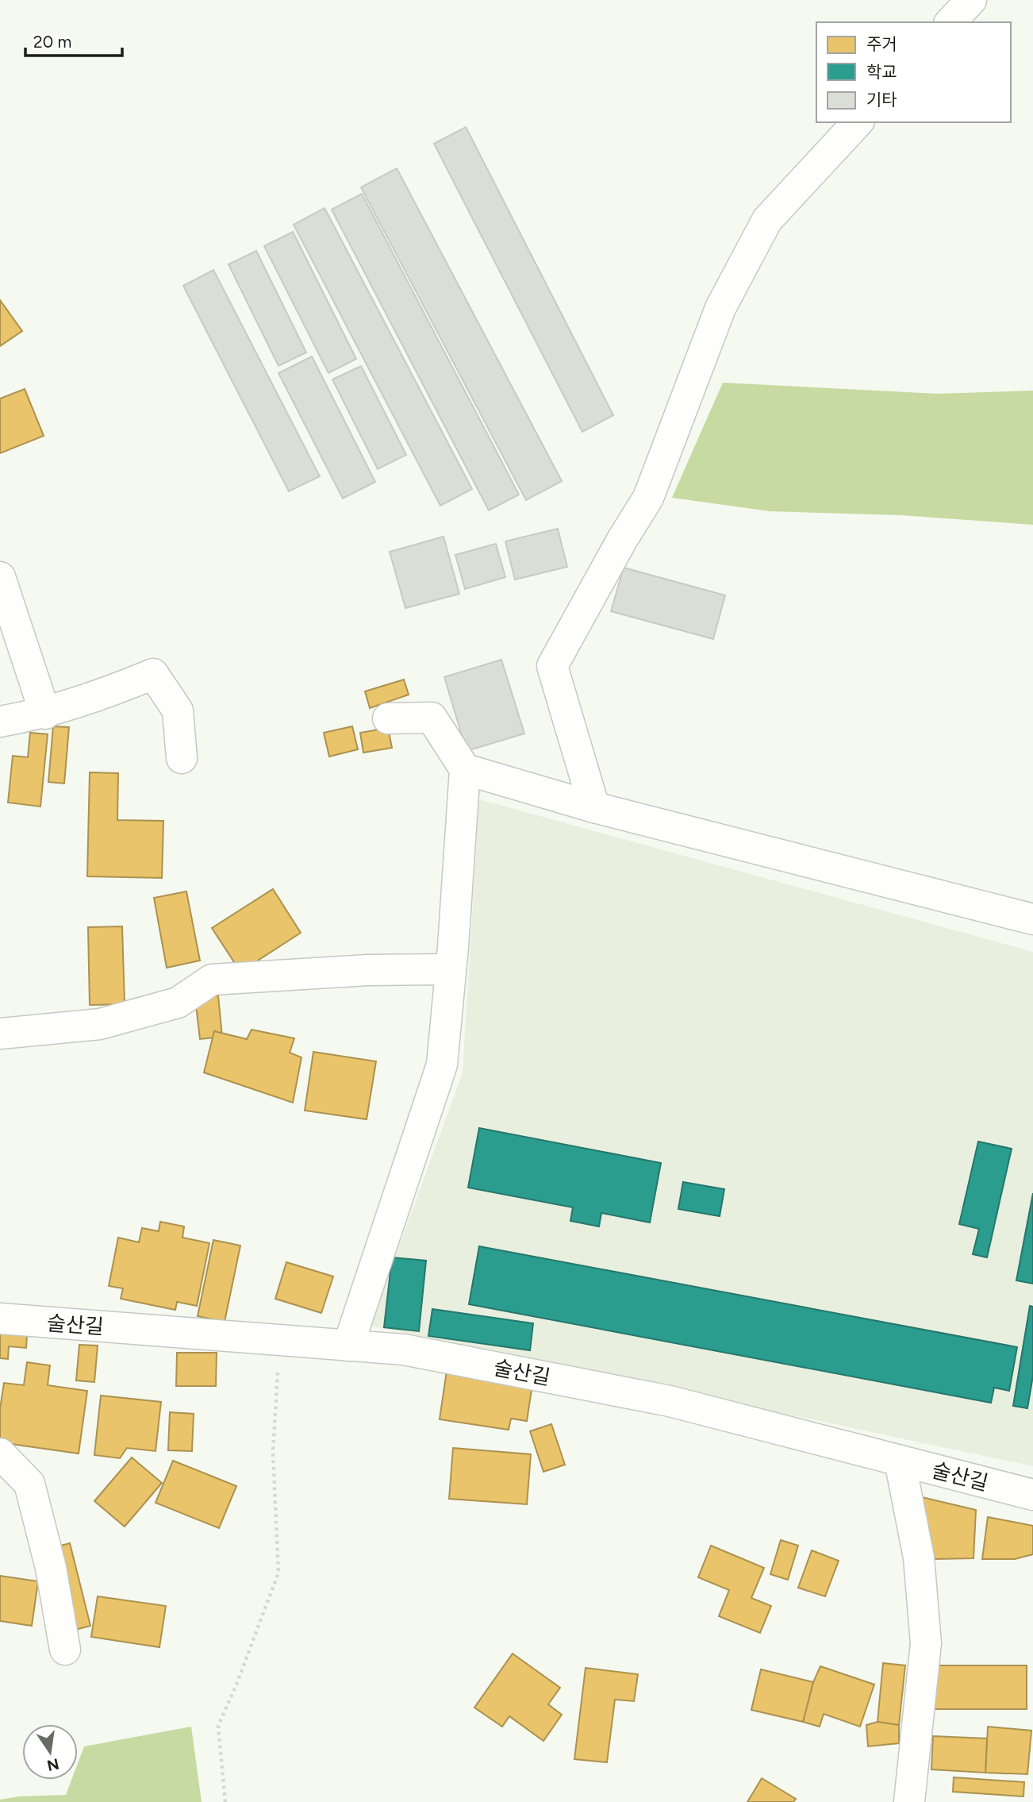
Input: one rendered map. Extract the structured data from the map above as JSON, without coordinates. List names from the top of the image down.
{
  "streets": {
    "street": ["술산길"]
  },
  "legend": ["주거", "학교", "기타"],
  "scale_bar": "20 m",
  "north": "bottom"
}
